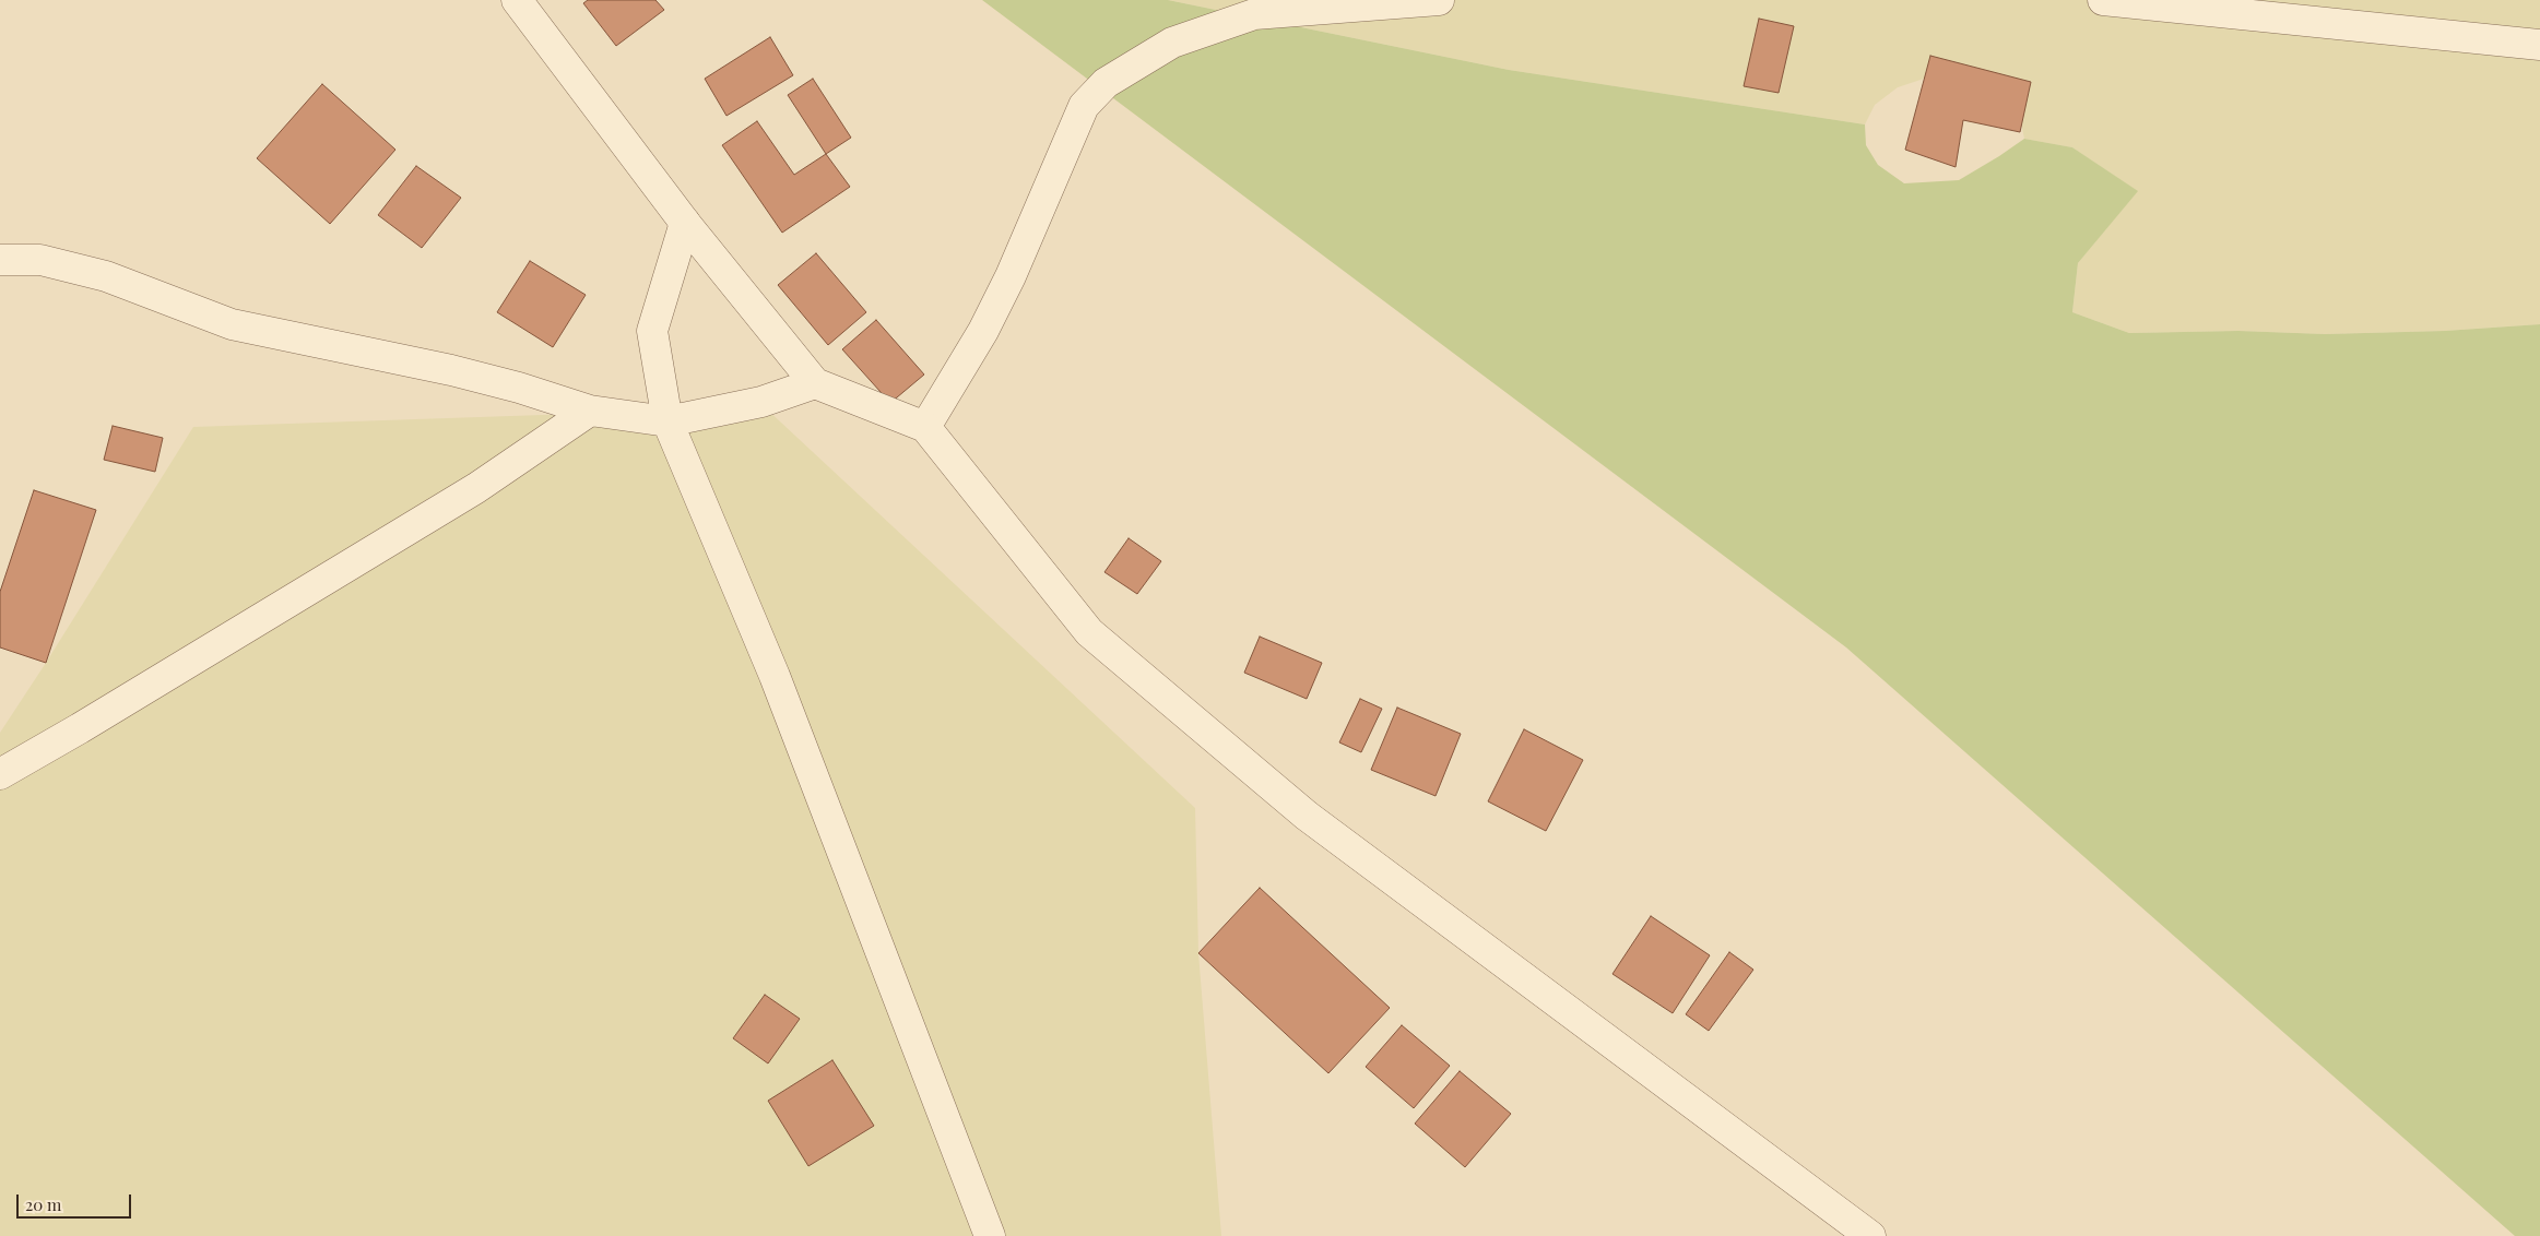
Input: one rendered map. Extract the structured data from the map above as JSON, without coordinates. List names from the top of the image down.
{
  "scale_bar": "20 m"
}
